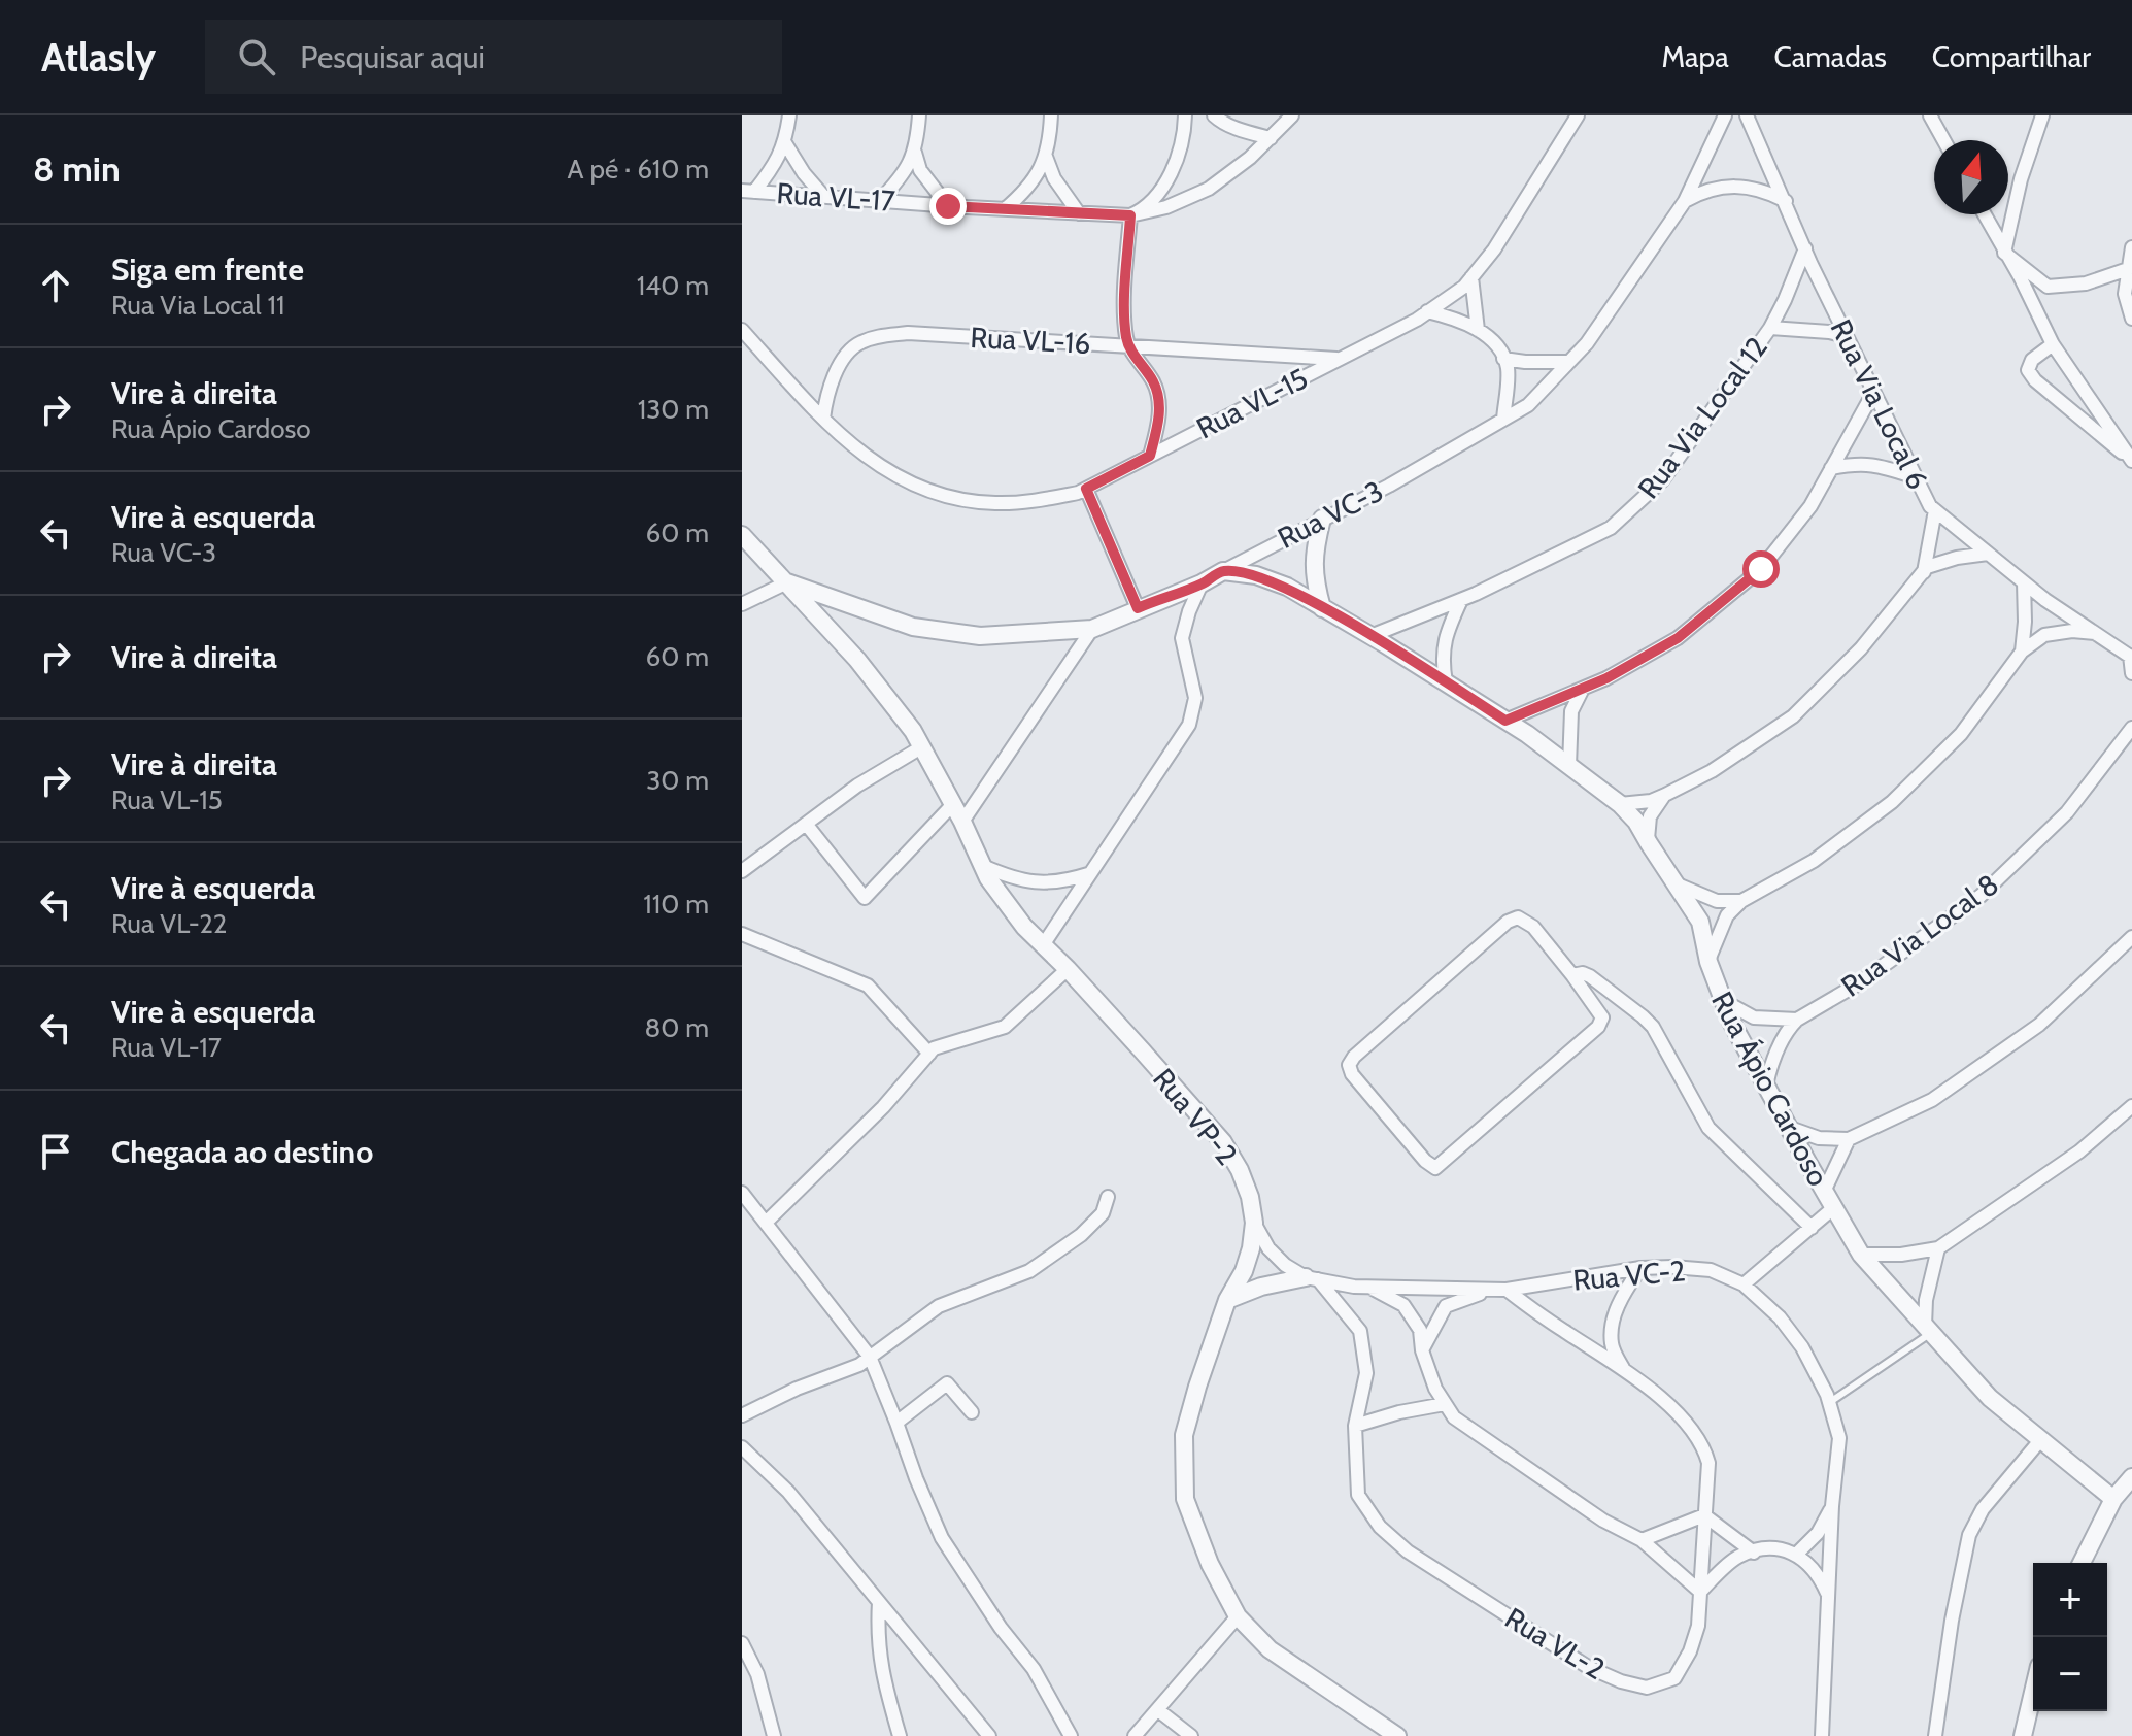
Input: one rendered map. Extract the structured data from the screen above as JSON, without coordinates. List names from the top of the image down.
{
  "streets": {
    "street": [
      "Rua VL-17",
      "Rua VL-16",
      "Rua VL-15",
      "Rua Via Local 6",
      "Rua Via Local 12",
      "Rua VC-3",
      "Rua Via Local 8",
      "Rua Ápio Cardoso",
      "Rua VP-2",
      "Rua VC-2",
      "Rua VL-2"
    ]
  },
  "crossings": [
    ["Rua VL-16", "Rua VL-15"],
    ["Rua Via Local 6", "Rua Via Local 12"],
    ["Rua Via Local 12", "Rua Ápio Cardoso"],
    ["Rua VC-3", "Rua Ápio Cardoso"],
    ["Rua VC-3", "Rua VP-2"],
    ["Rua Via Local 8", "Rua Ápio Cardoso"],
    ["Rua VP-2", "Rua VC-2"],
    ["Rua VC-2", "Rua VL-2"]
  ],
  "north": "top",
  "page": {
    "header": "Atlasly",
    "search": "Pesquisar aqui",
    "nav": ["Mapa", "Camadas", "Compartilhar"],
    "heading": ["8 min", "A pé · 610 m"],
    "list": [
      ["Siga em frente", "Rua Via Local 11", "140 m"],
      ["Vire à direita", "Rua Ápio Cardoso", "130 m"],
      ["Vire à esquerda", "Rua VC-3", "60 m"],
      ["Vire à direita", "60 m"],
      ["Vire à direita", "Rua VL-15", "30 m"],
      ["Vire à esquerda", "Rua VL-22", "110 m"],
      ["Vire à esquerda", "Rua VL-17", "80 m"],
      "Chegada ao destino"
    ],
    "map_buttons": ["+", "−"]
  }
}
